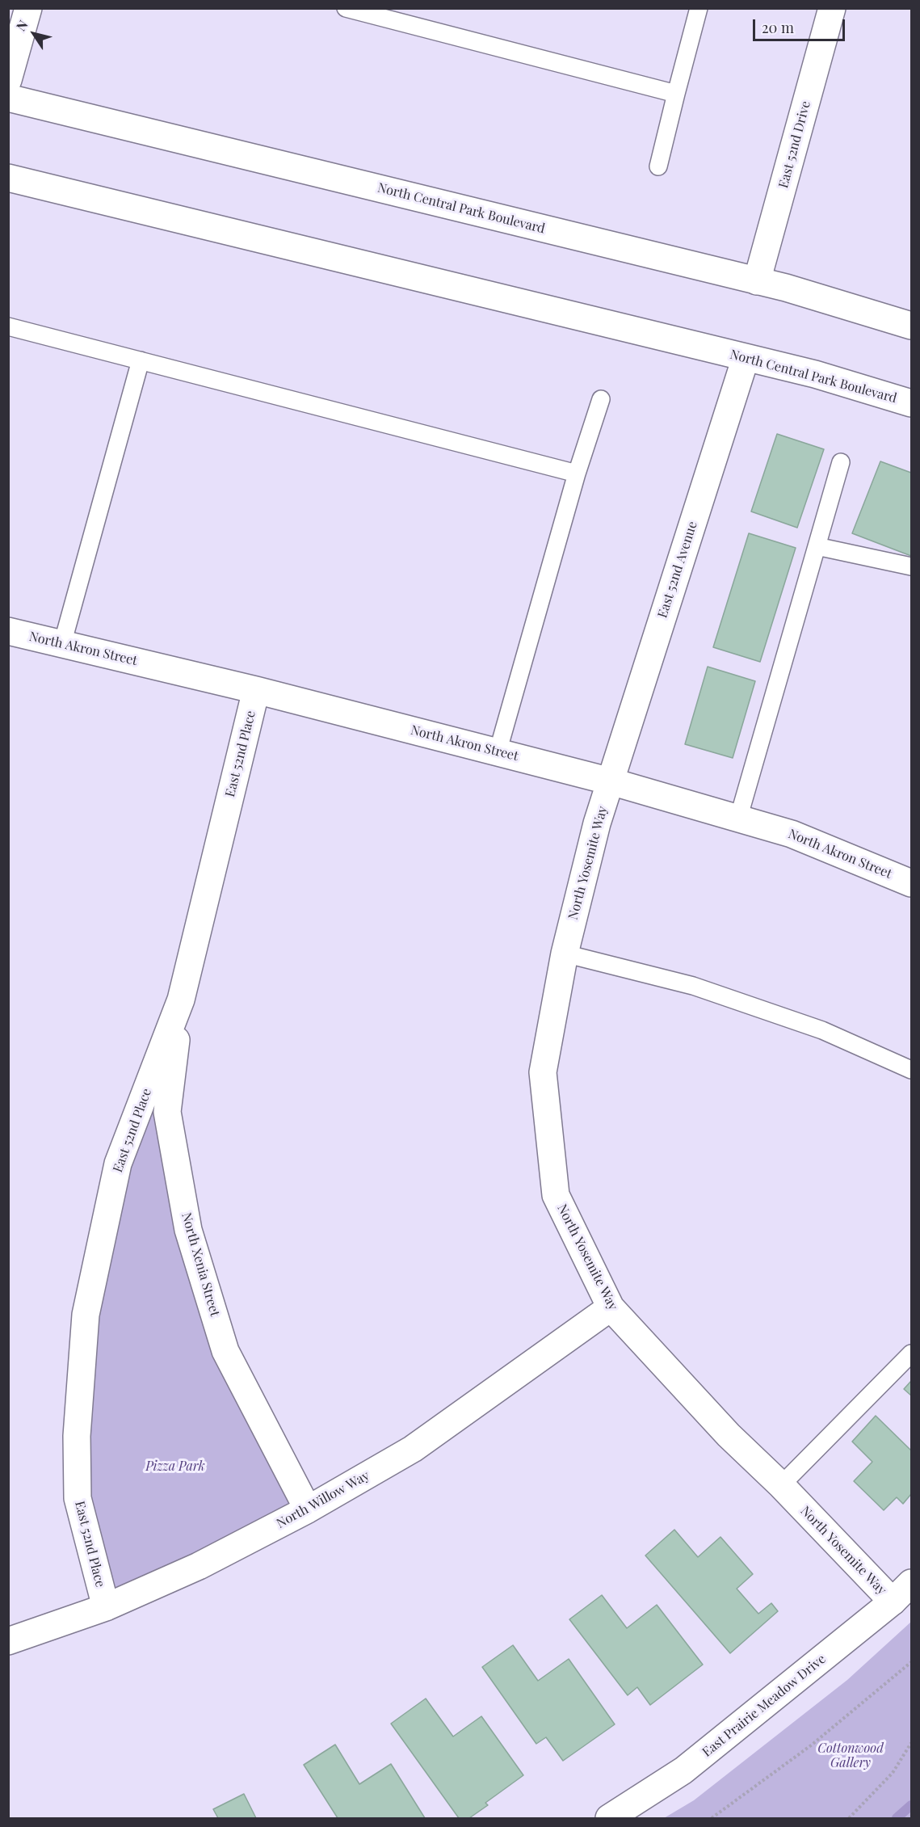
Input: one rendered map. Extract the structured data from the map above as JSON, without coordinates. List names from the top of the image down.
{
  "streets": {
    "street": [
      "East 52nd Drive",
      "North Central Park Boulevard",
      "East 52nd Avenue",
      "North Akron Street",
      "East 52nd Place",
      "North Yosemite Way",
      "North Xenia Street",
      "North Willow Way",
      "East Prairie Meadow Drive"
    ]
  },
  "crossings": [
    ["East 52nd Drive", "North Central Park Boulevard"],
    ["North Central Park Boulevard", "East 52nd Avenue"],
    ["East 52nd Avenue", "North Akron Street"],
    ["East 52nd Avenue", "North Yosemite Way"],
    ["North Akron Street", "East 52nd Place"],
    ["North Akron Street", "North Yosemite Way"],
    ["East 52nd Place", "North Xenia Street"],
    ["East 52nd Place", "North Willow Way"],
    ["North Yosemite Way", "North Willow Way"],
    ["North Yosemite Way", "East Prairie Meadow Drive"],
    ["North Xenia Street", "North Willow Way"]
  ],
  "parks": ["Pizza Park", "Cottonwood Gallery"],
  "scale_bar": "20 m",
  "north": "top left"
}
